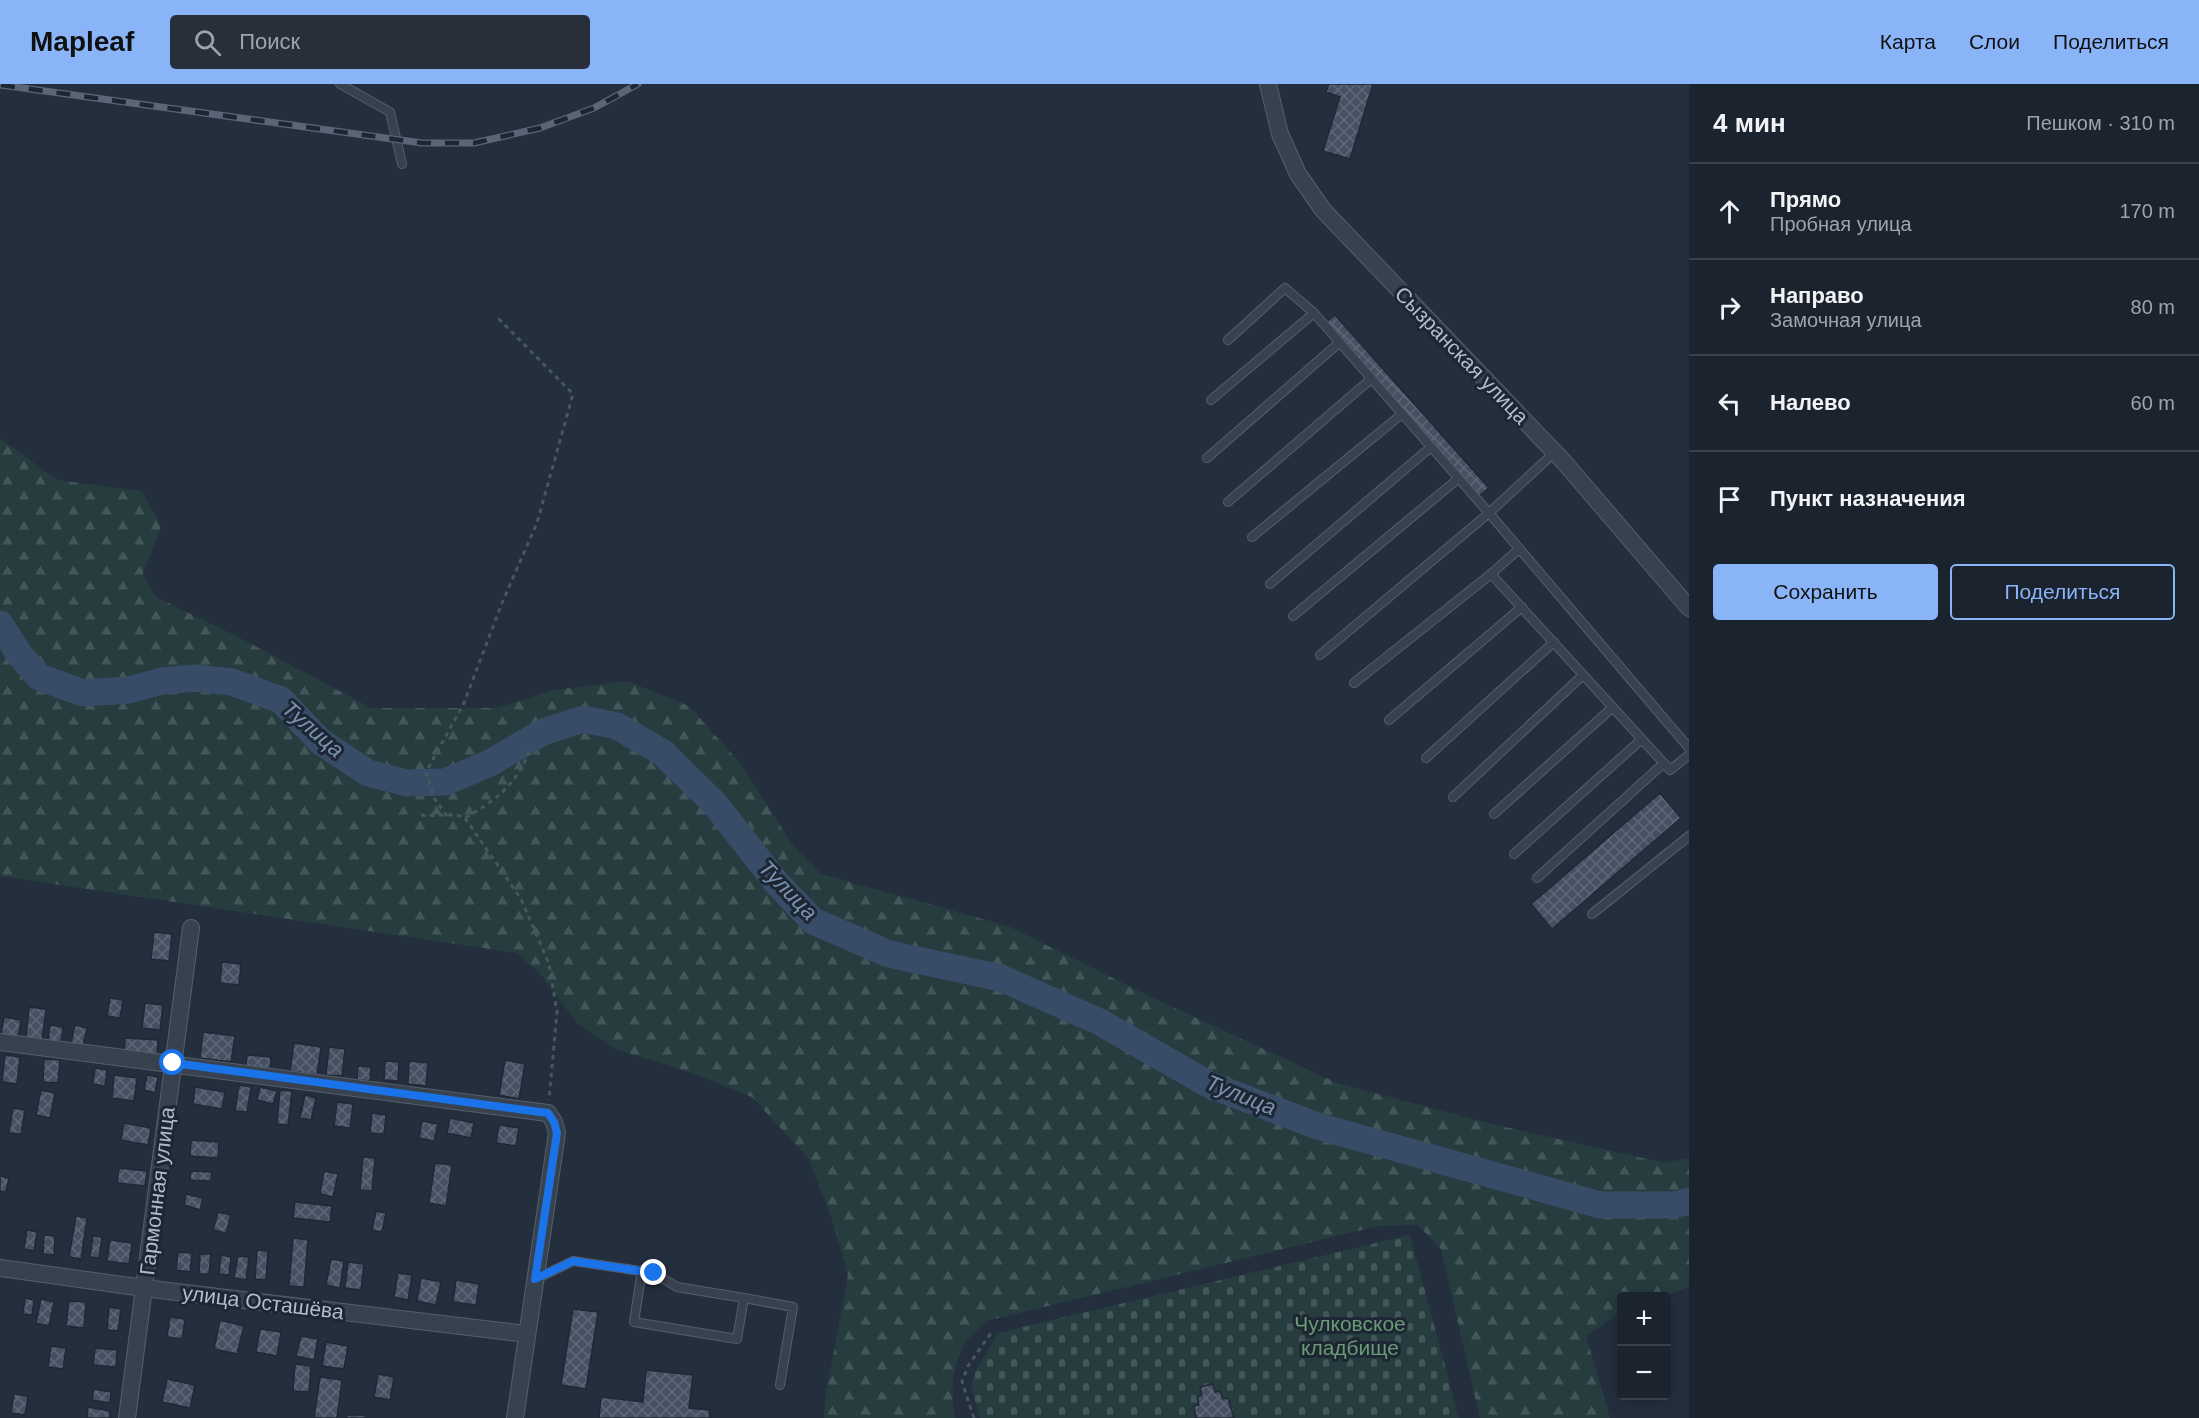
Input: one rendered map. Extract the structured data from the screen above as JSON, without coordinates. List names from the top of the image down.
{
  "streets": {
    "street": ["Сызранская улица", "Гармонная улица", "улица Осташёва"]
  },
  "crossings": [
    ["Гармонная улица", "улица Осташёва"]
  ],
  "water": ["Тулица"],
  "parks": ["Чулковское кладбище"],
  "page": {
    "header": "Mapleaf",
    "search": "Поиск",
    "nav": ["Карта", "Слои", "Поделиться"],
    "heading": ["4 мин", "Пешком · 310 m"],
    "list": [
      ["Прямо", "Пробная улица", "170 m"],
      ["Направо", "Замочная улица", "80 m"],
      ["Налево", "60 m"],
      "Пункт назначения"
    ],
    "buttons": ["Сохранить", "Поделиться"],
    "map_buttons": ["+", "−"]
  }
}
